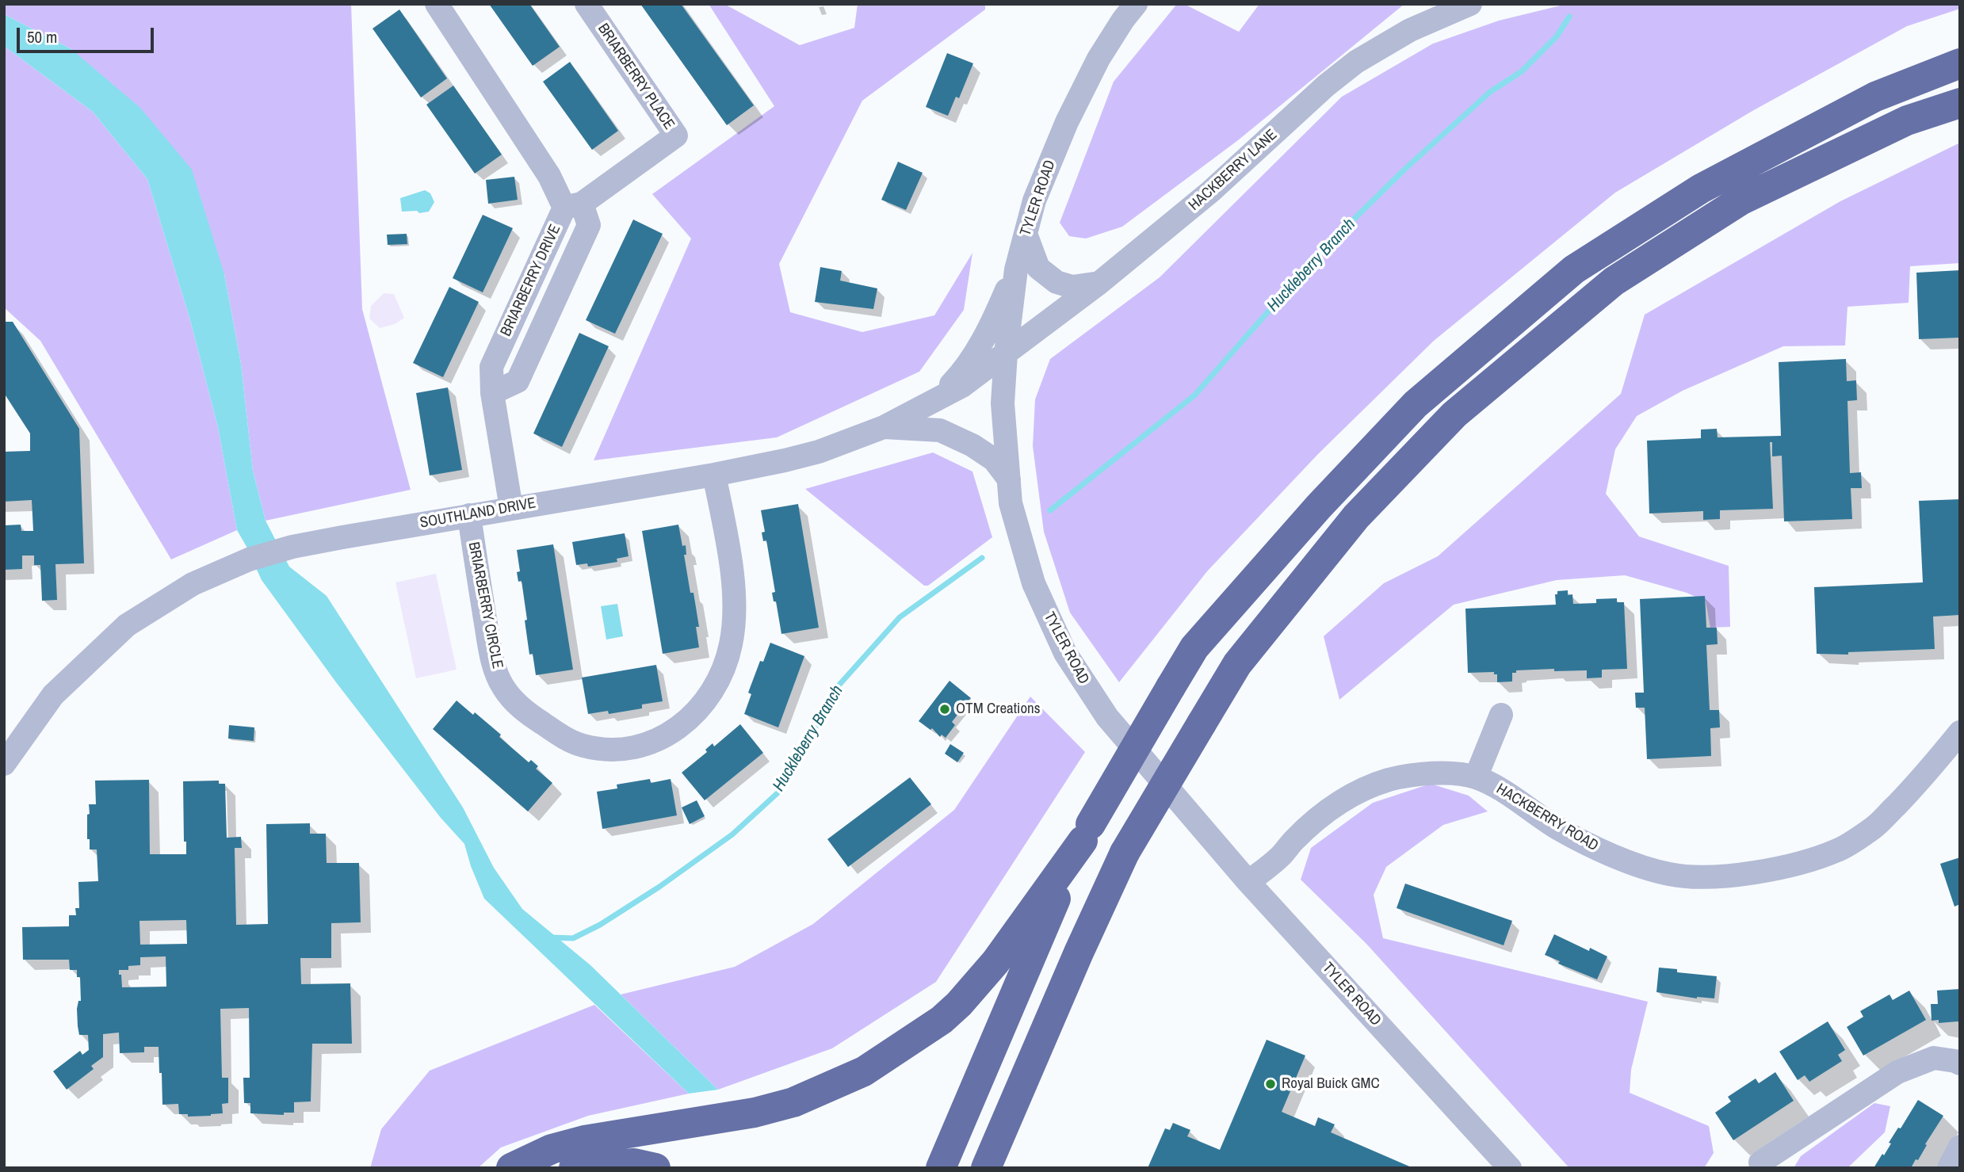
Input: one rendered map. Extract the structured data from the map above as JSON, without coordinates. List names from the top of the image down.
{
  "streets": {
    "street": [
      "BRIARBERRY PLACE",
      "HACKBERRY LANE",
      "TYLER ROAD",
      "BRIARBERRY DRIVE",
      "SOUTHLAND DRIVE",
      "BRIARBERRY CIRCLE",
      "HACKBERRY ROAD"
    ]
  },
  "crossings": [
    ["BRIARBERRY PLACE", "BRIARBERRY DRIVE"],
    ["HACKBERRY LANE", "TYLER ROAD"],
    ["HACKBERRY LANE", "SOUTHLAND DRIVE"],
    ["TYLER ROAD", "SOUTHLAND DRIVE"],
    ["TYLER ROAD", "HACKBERRY ROAD"],
    ["BRIARBERRY DRIVE", "SOUTHLAND DRIVE"],
    ["SOUTHLAND DRIVE", "BRIARBERRY CIRCLE"]
  ],
  "water": ["Huckleberry Branch"],
  "places": ["OTM Creations", "Royal Buick GMC"],
  "scale_bar": "50 m"
}
